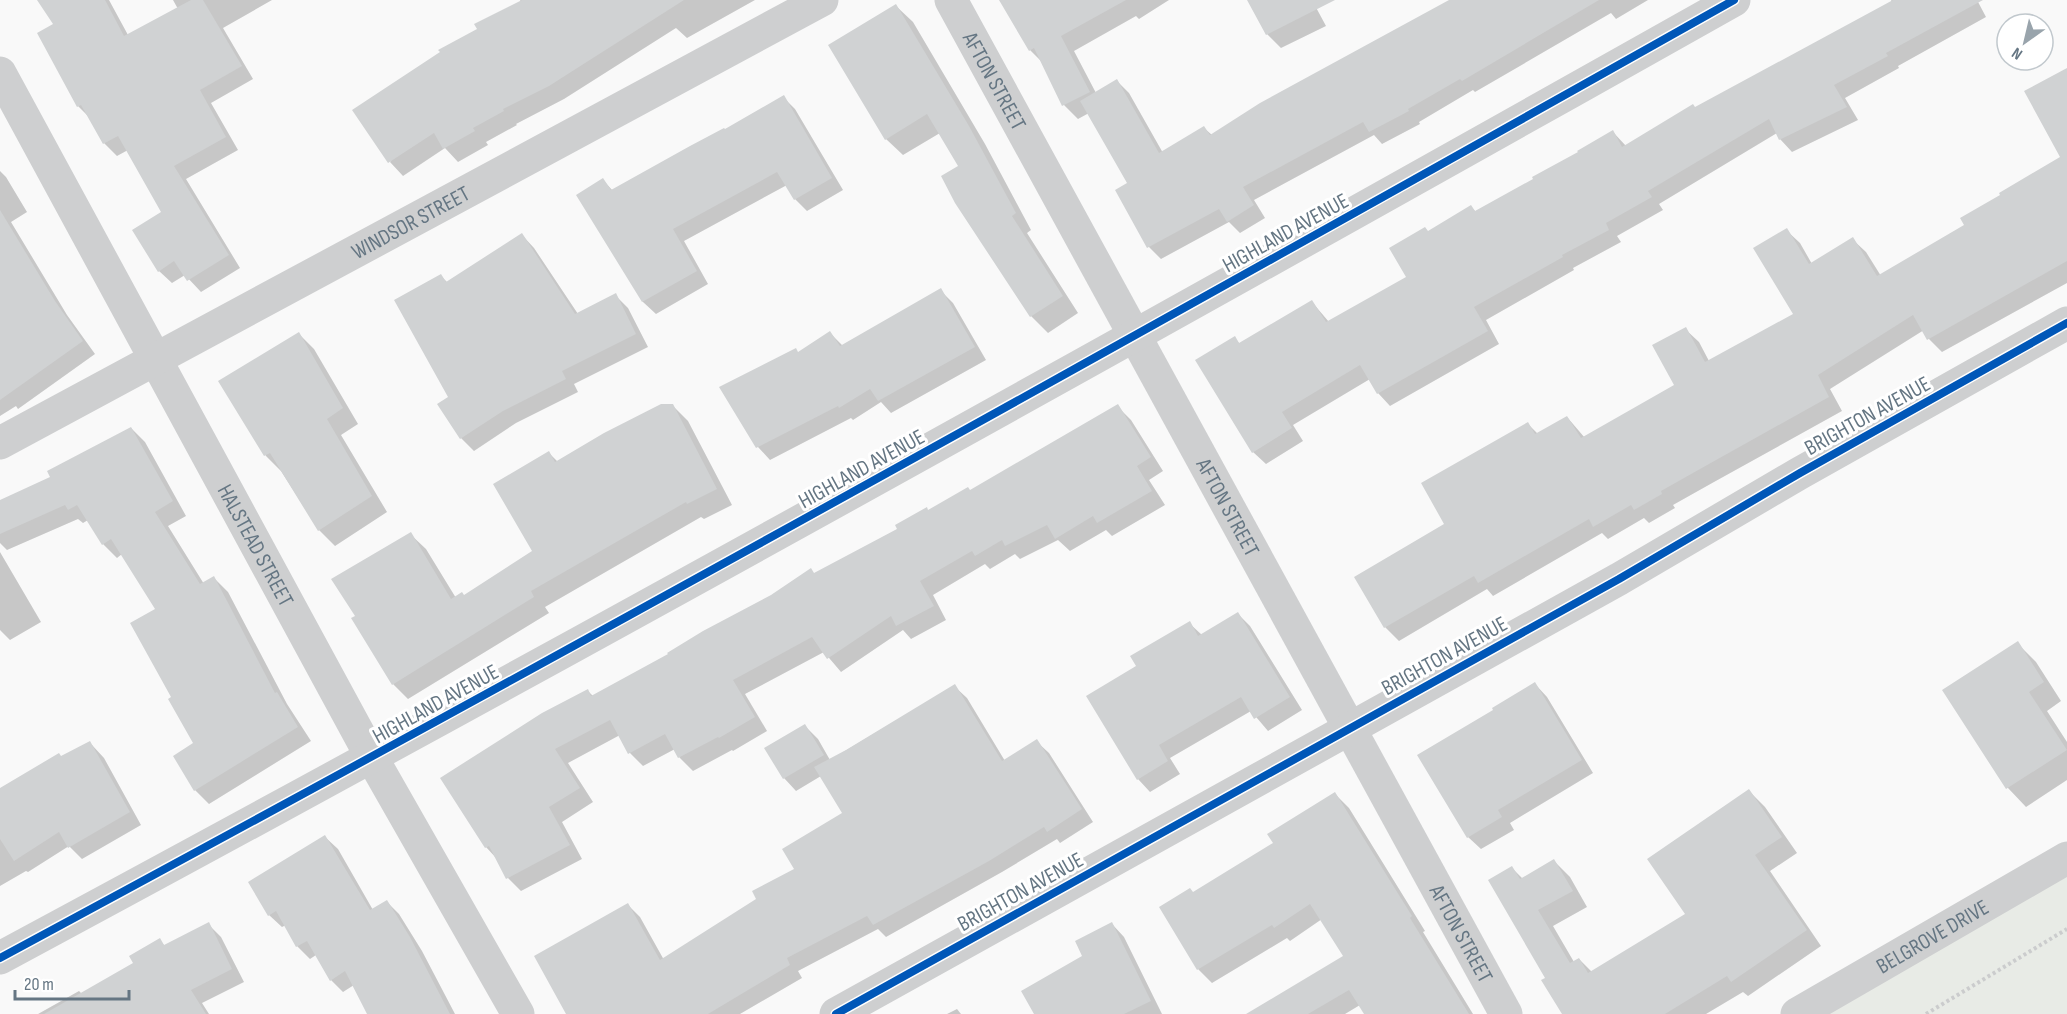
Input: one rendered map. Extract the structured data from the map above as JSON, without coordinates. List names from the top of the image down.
{
  "streets": {
    "street": [
      "AFTON STREET",
      "WINDSOR STREET",
      "HIGHLAND AVENUE",
      "BRIGHTON AVENUE",
      "HALSTEAD STREET",
      "BELGROVE DRIVE"
    ]
  },
  "crossings": [
    ["AFTON STREET", "HIGHLAND AVENUE"],
    ["AFTON STREET", "BRIGHTON AVENUE"],
    ["WINDSOR STREET", "HALSTEAD STREET"],
    ["HIGHLAND AVENUE", "HALSTEAD STREET"]
  ],
  "scale_bar": "20 m",
  "north": "bottom left"
}
